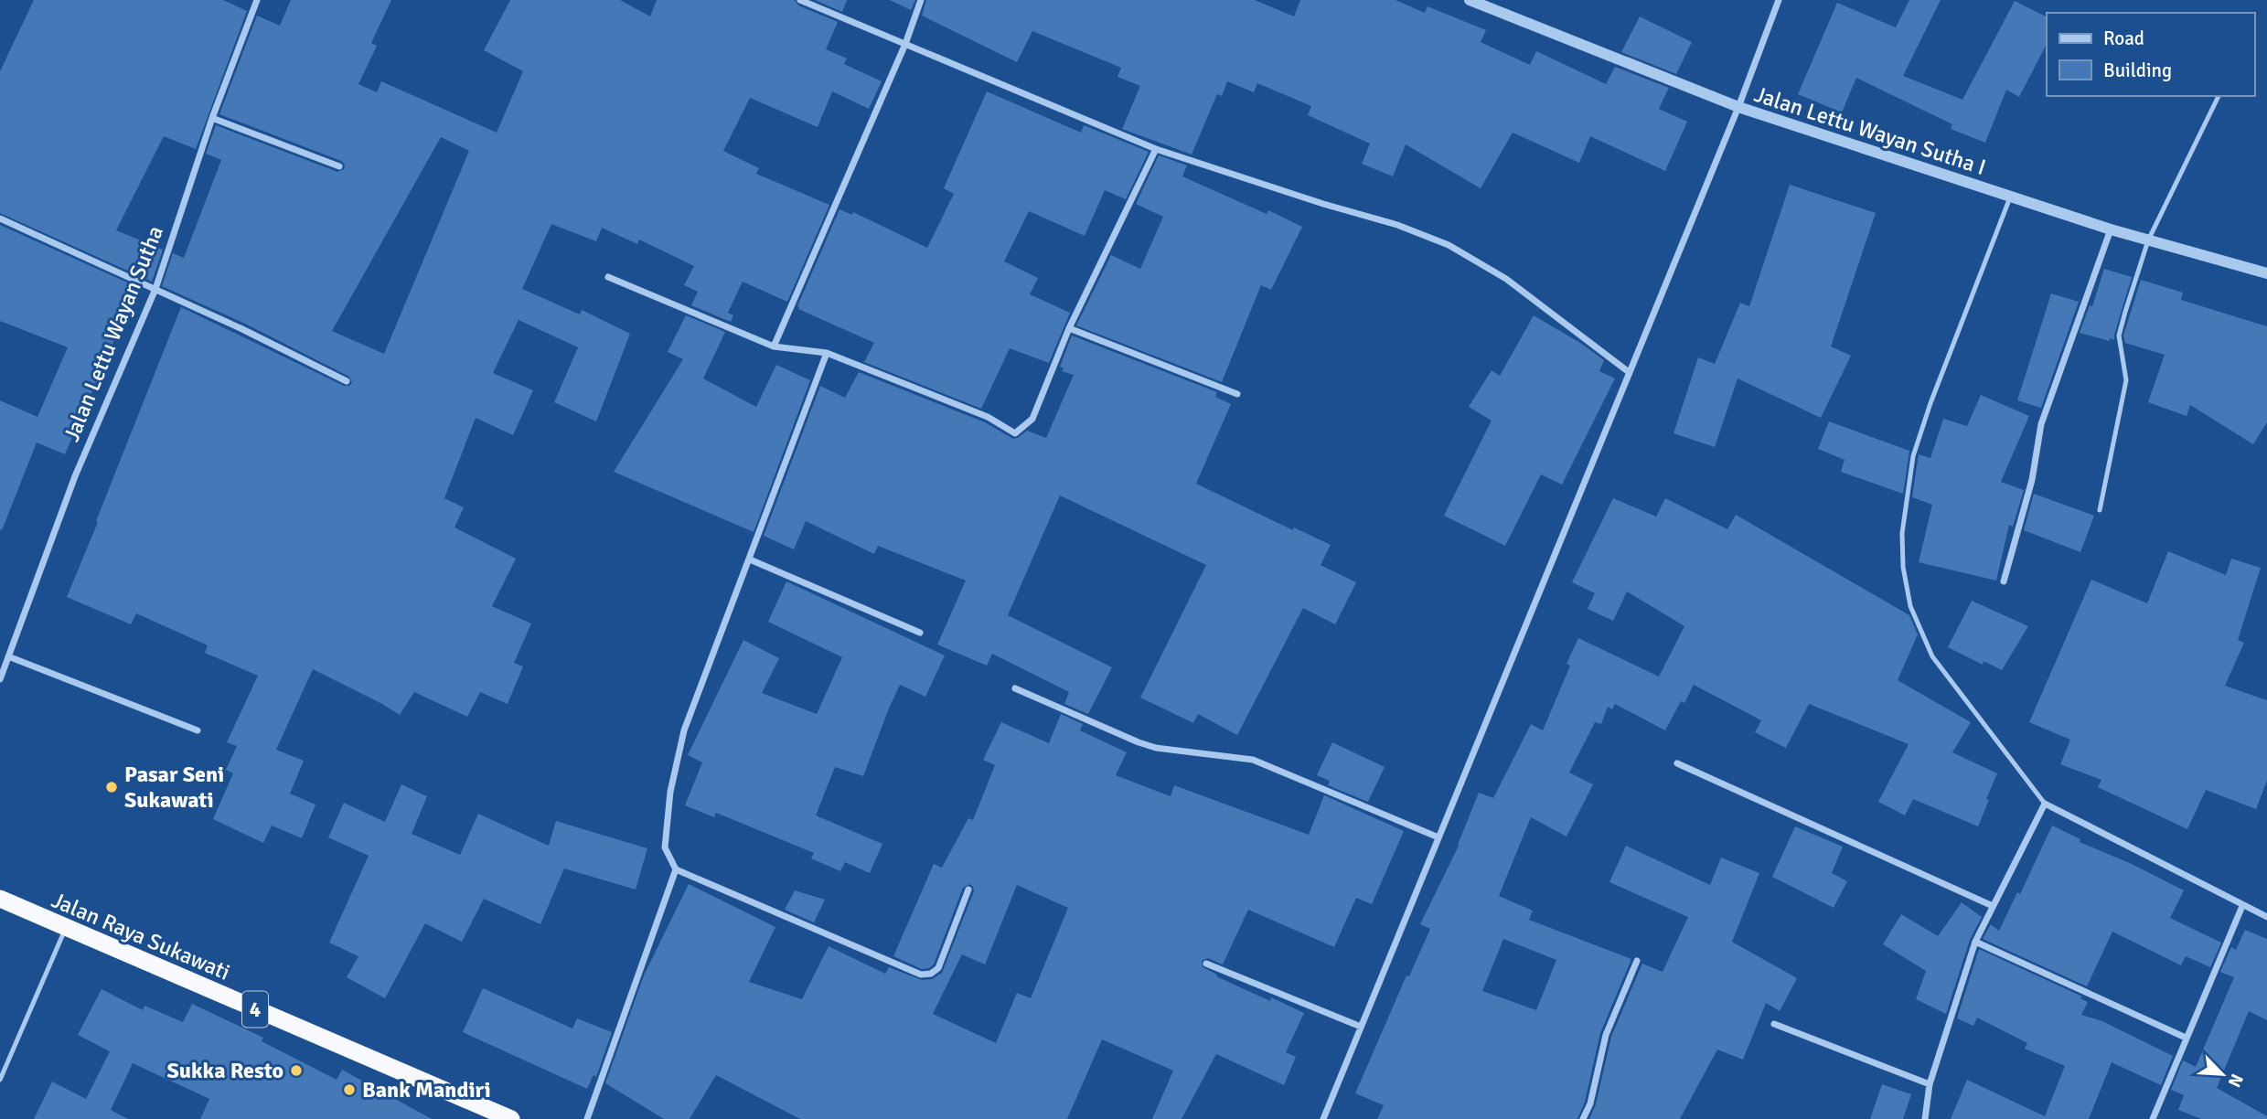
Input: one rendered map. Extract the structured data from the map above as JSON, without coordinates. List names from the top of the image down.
{
  "streets": {
    "highway": ["Jalan Raya Sukawati", "4"],
    "street": ["Jalan Lettu Wayan Sutha I", "Jalan Lettu Wayan Sutha"]
  },
  "places": ["Pasar Seni Sukawati", "Sukka Resto", "Bank Mandiri"],
  "legend": ["Road", "Building"],
  "north": "bottom right"
}
